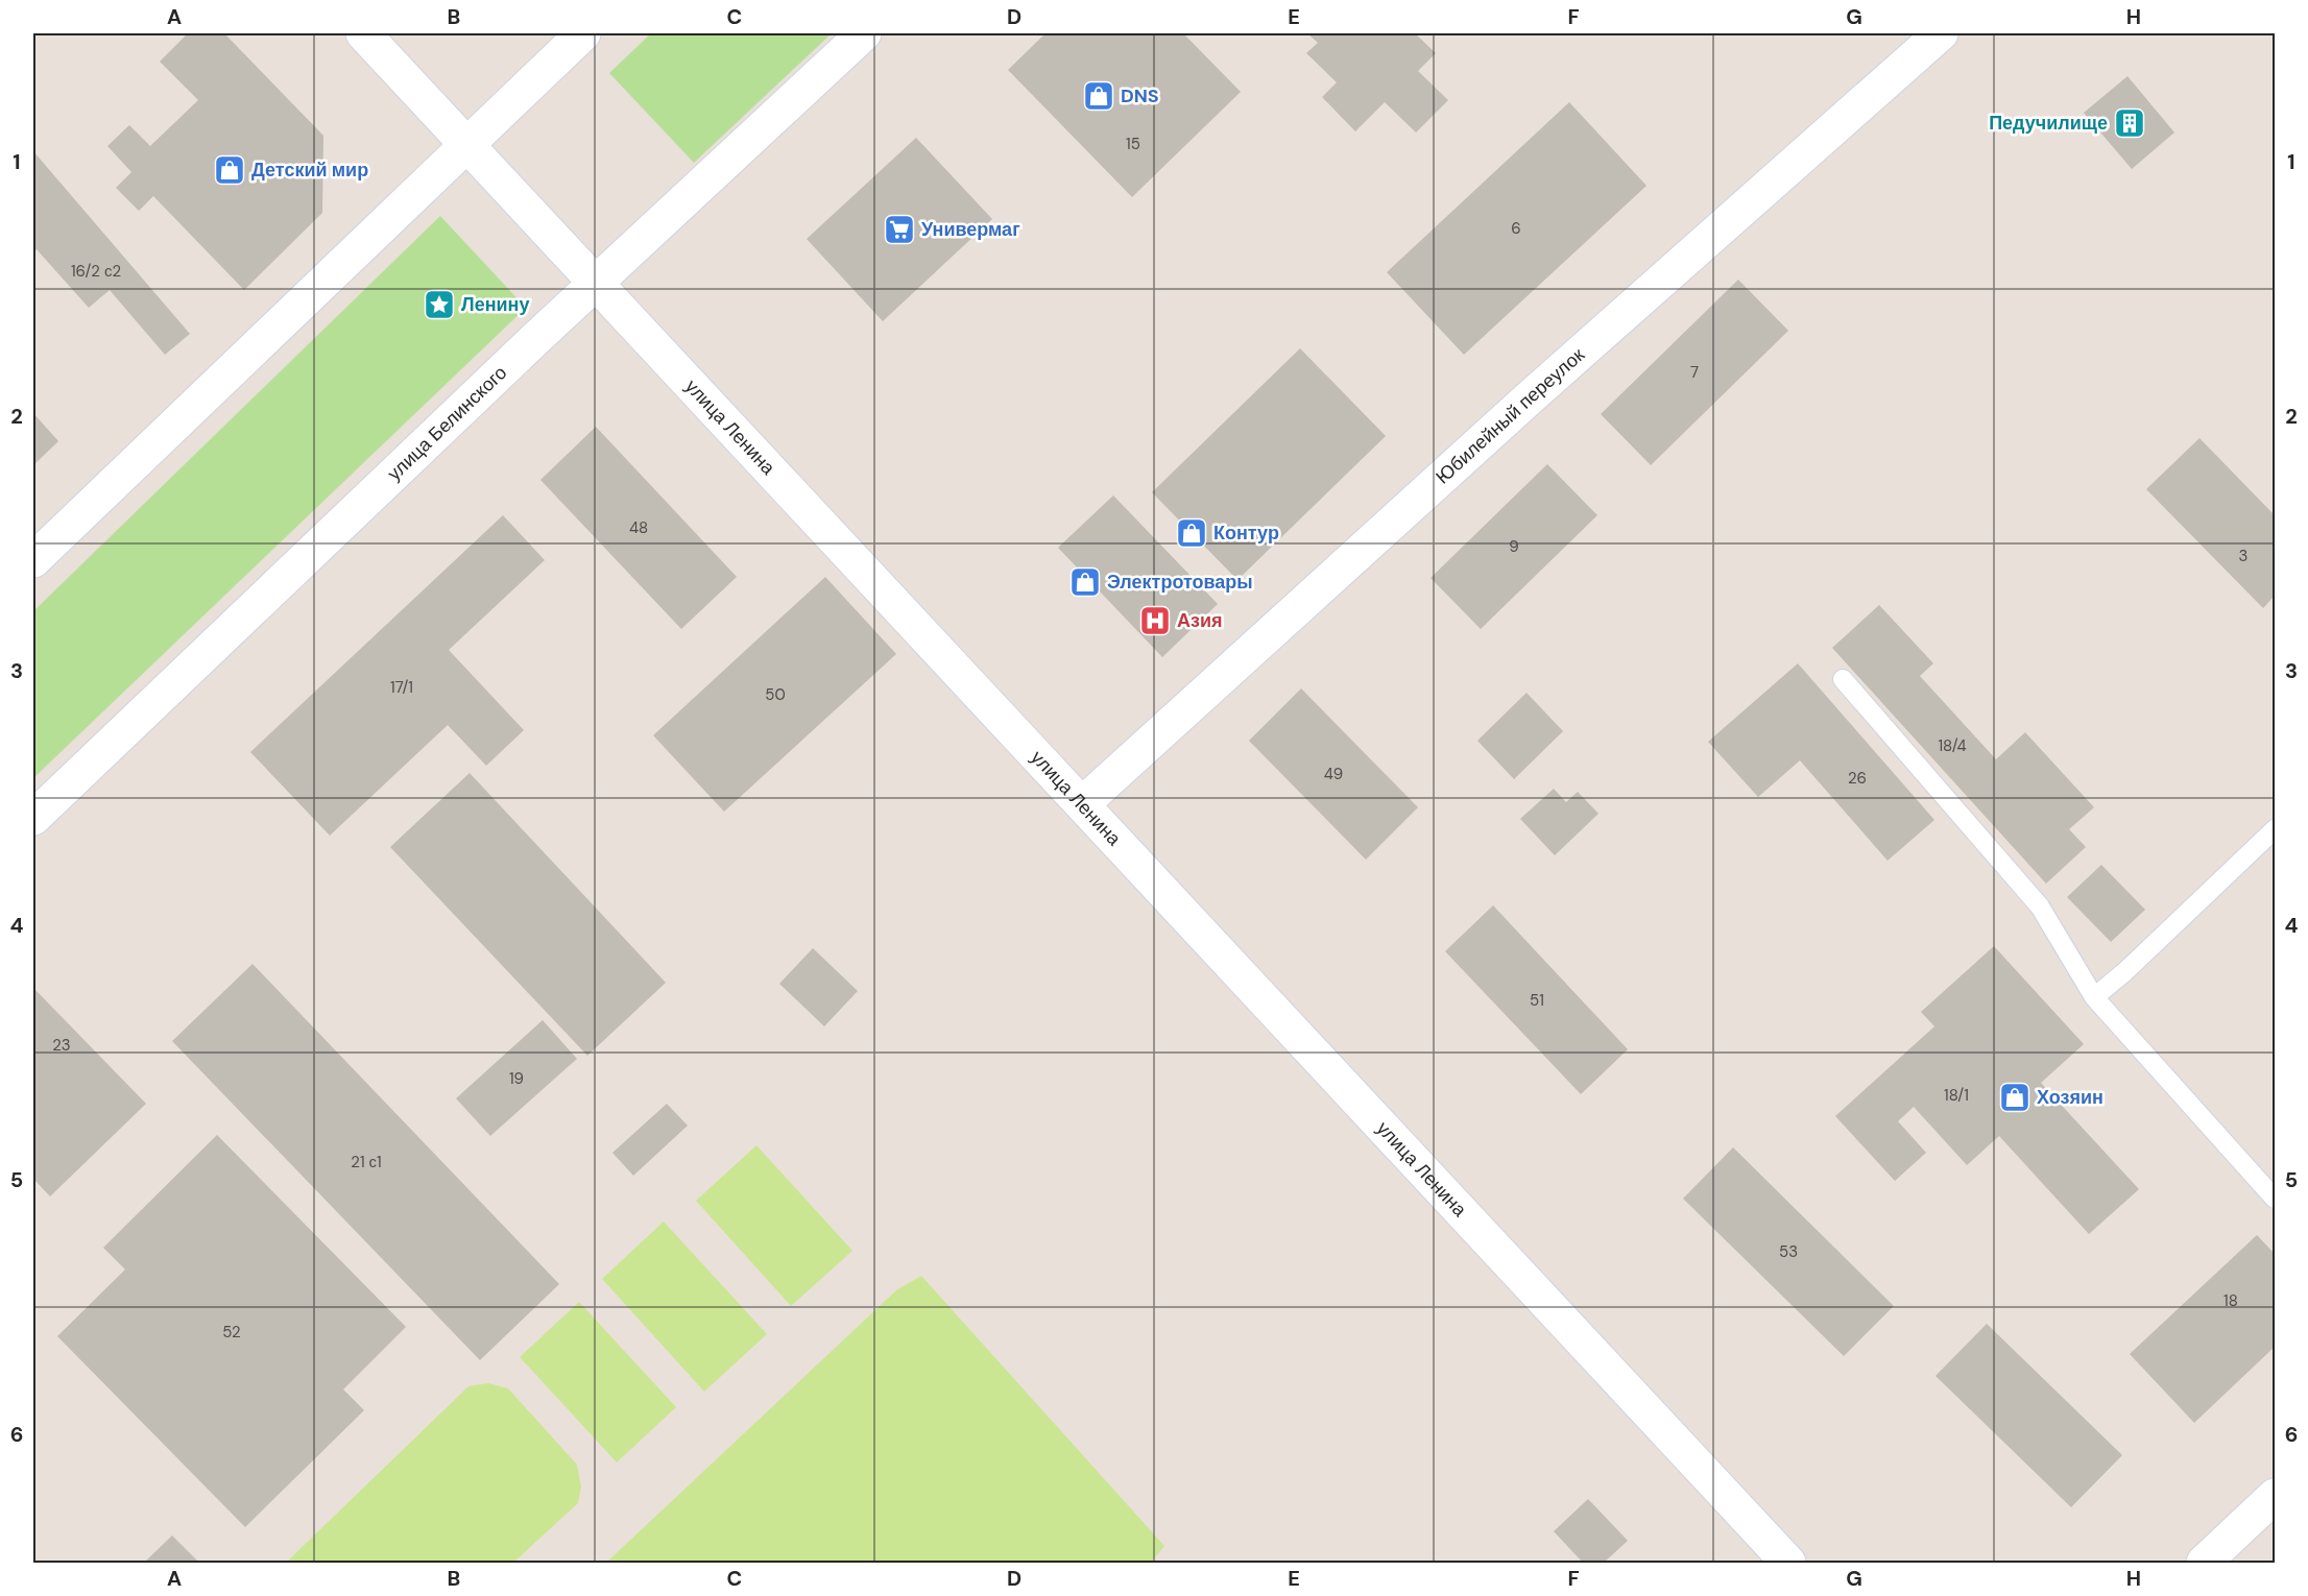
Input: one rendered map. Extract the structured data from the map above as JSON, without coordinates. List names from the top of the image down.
{
  "streets": {
    "street": ["Юбилейный переулок", "улица Белинского", "улица Ленина"]
  },
  "crossings": [
    ["Юбилейный переулок", "улица Ленина"],
    ["улица Белинского", "улица Ленина"]
  ],
  "places": {
    "shop": [
      "DNS",
      "Детский мир",
      "Контур",
      "Электротовары",
      "Хозяин"
    ],
    "building": ["Педучилище"],
    "supermarket": ["Универмаг"],
    "place": ["Ленину"],
    "hospital": ["Азия"]
  },
  "house_numbers": [
    "15",
    "6",
    "16/2 с2",
    "7",
    "48",
    "9",
    "3",
    "17/1",
    "50",
    "18/4",
    "49",
    "26",
    "51",
    "23",
    "19",
    "18/1",
    "21 с1",
    "53",
    "18",
    "52"
  ],
  "grid": {
    "columns": [
      "A",
      "B",
      "C",
      "D",
      "E",
      "F",
      "G",
      "H"
    ],
    "rows": [
      "1",
      "2",
      "3",
      "4",
      "5",
      "6"
    ]
  }
}
